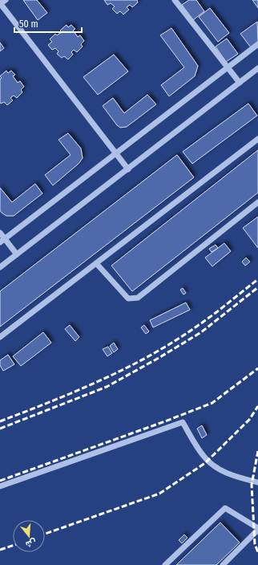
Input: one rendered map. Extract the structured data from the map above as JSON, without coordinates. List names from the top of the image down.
{
  "scale_bar": "50 m",
  "north": "bottom"
}
